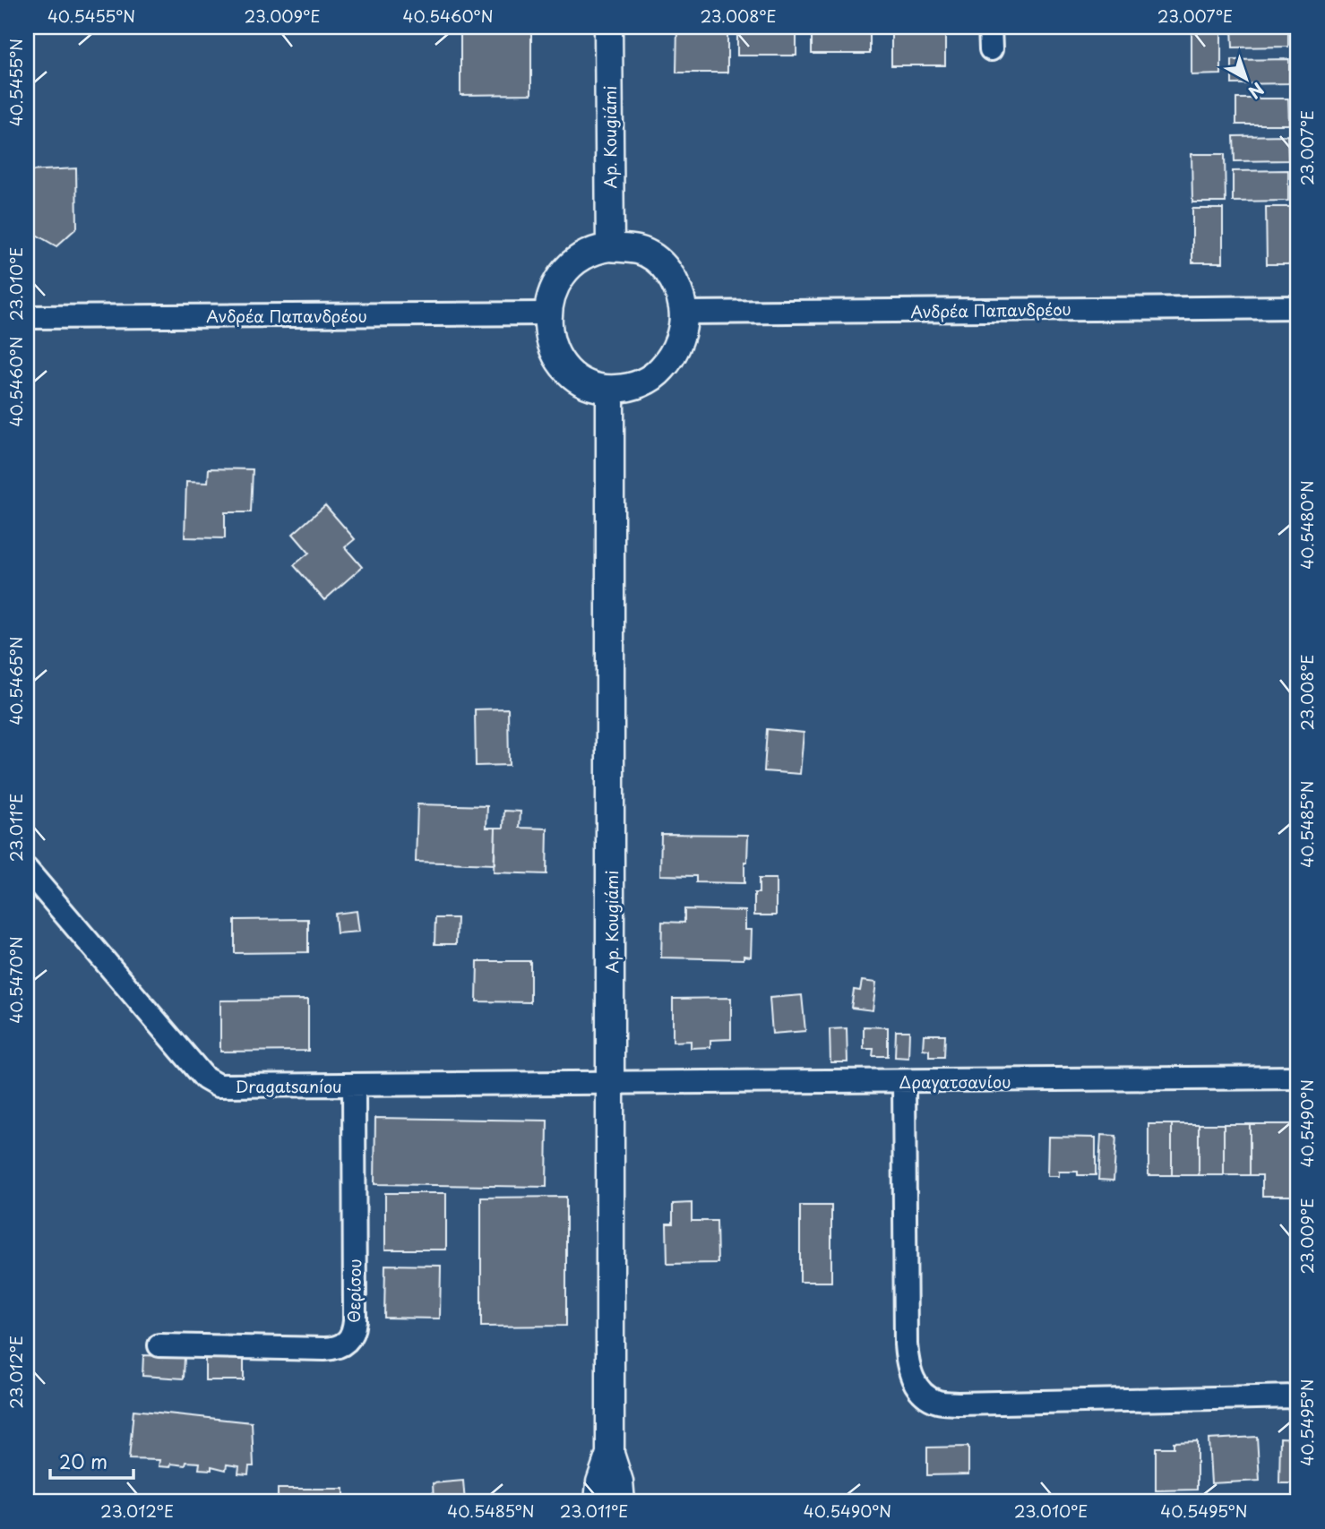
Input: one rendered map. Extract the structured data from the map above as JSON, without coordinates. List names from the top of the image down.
{
  "streets": {
    "street": [
      "Ap. Kougiámi",
      "Ανδρέα Παπανδρέου",
      "Δραγατσανίου",
      "Dragatsaníou",
      "Θερίσου"
    ]
  },
  "crossings": [
    ["Ap. Kougiámi", "Ανδρέα Παπανδρέου"],
    ["Ap. Kougiámi", "Δραγατσανίου"],
    ["Ap. Kougiámi", "Dragatsaníou"],
    ["Δραγατσανίου", "Dragatsaníou"],
    ["Dragatsaníou", "Θερίσου"]
  ],
  "scale_bar": "20 m",
  "north": "bottom right",
  "coordinates": [
    "40.5455°N",
    "23.009°E",
    "40.5460°N",
    "23.008°E",
    "23.007°E",
    "23.010°E",
    "40.5480°N",
    "40.5465°N",
    "40.5485°N",
    "23.011°E",
    "40.5470°N",
    "40.5490°N",
    "23.012°E",
    "40.5495°N"
  ]
}
